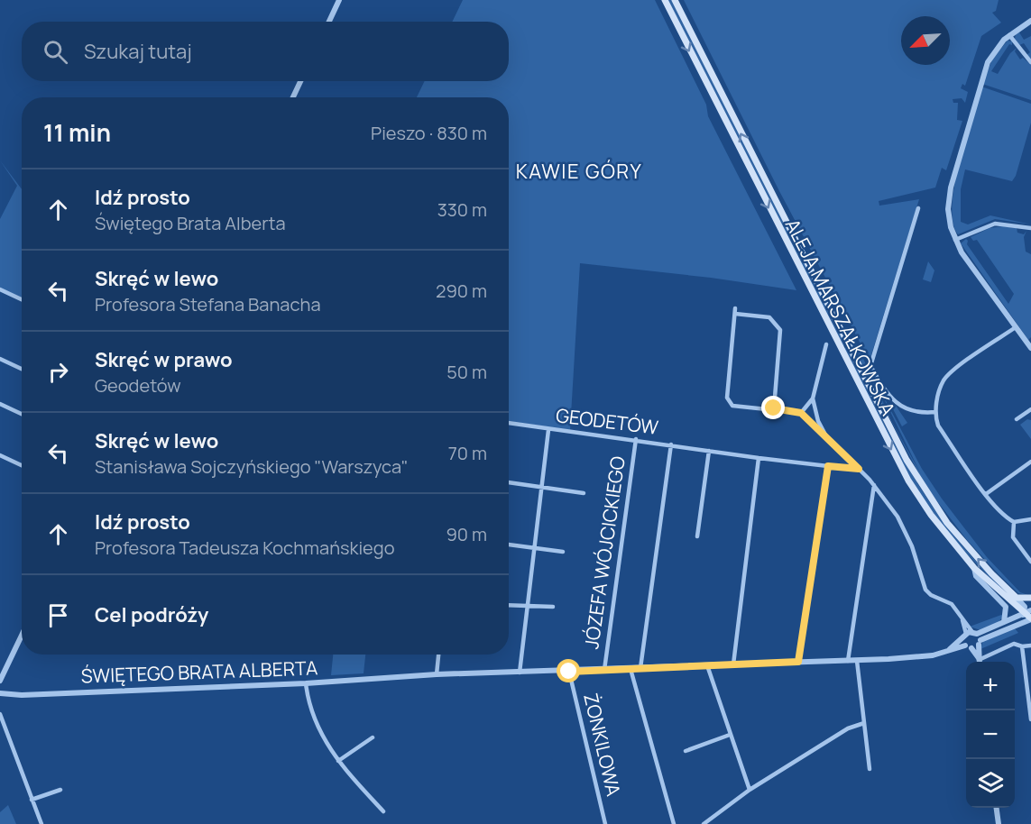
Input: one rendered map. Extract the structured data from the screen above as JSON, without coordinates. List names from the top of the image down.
{
  "streets": {
    "main road": ["ALEJA MARSZAŁKOWSKA"],
    "street": [
      "GEODETÓW",
      "JÓZEFA WÓJCICKIEGO",
      "ŚWIĘTEGO BRATA ALBERTA",
      "ŻONKILOWA"
    ]
  },
  "crossings": [
    ["ALEJA MARSZAŁKOWSKA", "ŚWIĘTEGO BRATA ALBERTA"],
    ["GEODETÓW", "JÓZEFA WÓJCICKIEGO"],
    ["JÓZEFA WÓJCICKIEGO", "ŚWIĘTEGO BRATA ALBERTA"],
    ["ŚWIĘTEGO BRATA ALBERTA", "ŻONKILOWA"]
  ],
  "districts": ["KAWIE GÓRY"],
  "north": "bottom left",
  "page": {
    "search": "Szukaj tutaj",
    "heading": ["11 min", "Pieszo · 830 m"],
    "list": [
      ["Idź prosto", "Świętego Brata Alberta", "330 m"],
      ["Skręć w lewo", "Profesora Stefana Banacha", "290 m"],
      ["Skręć w prawo", "Geodetów", "50 m"],
      ["Skręć w lewo", "Stanisława Sojczyńskiego \"Warszyca\"", "70 m"],
      ["Idź prosto", "Profesora Tadeusza Kochmańskiego", "90 m"],
      "Cel podróży"
    ],
    "map_buttons": ["+", "−"]
  }
}
